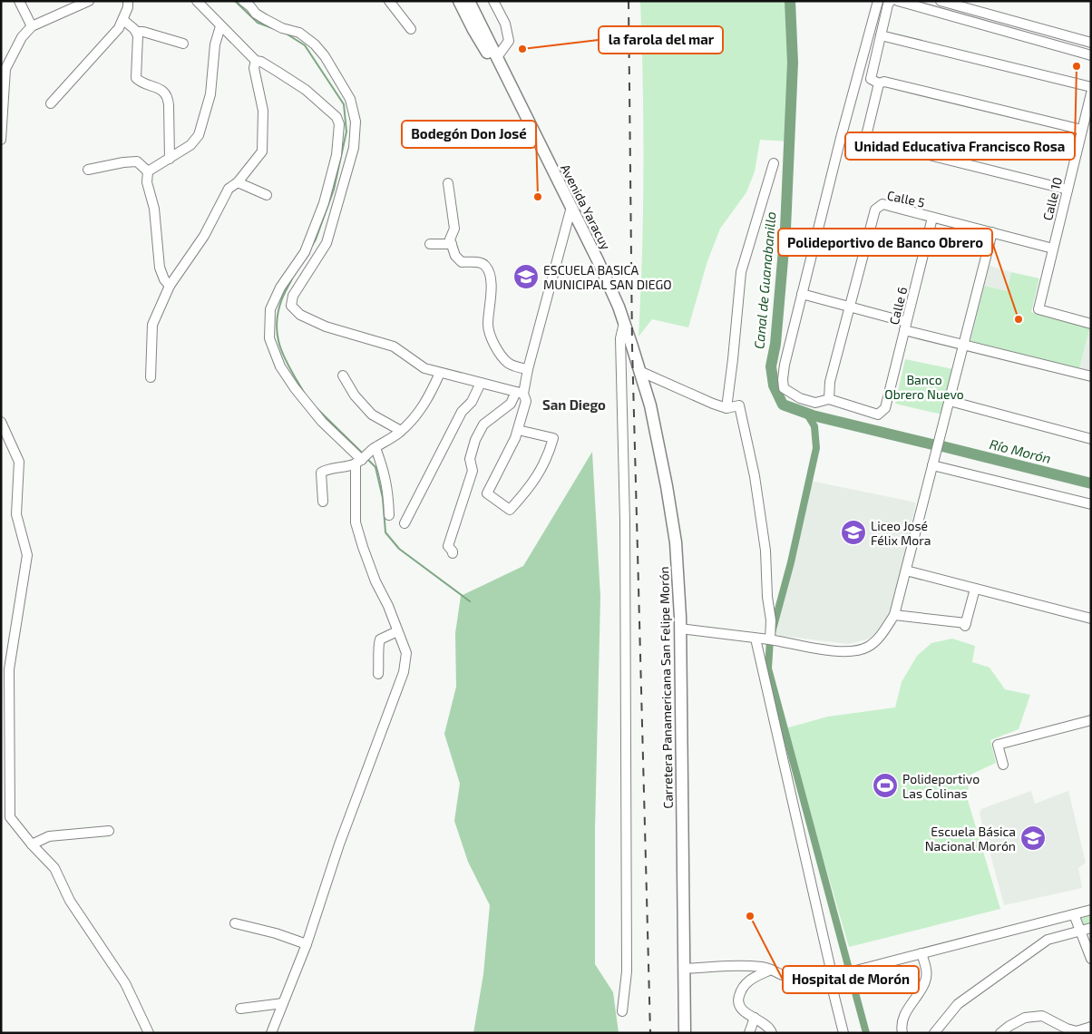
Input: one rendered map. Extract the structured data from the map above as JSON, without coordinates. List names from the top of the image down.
{
  "streets": {
    "main road": ["Avenida Yaracuy", "Carretera Panamericana San Felipe Morón"],
    "street": ["Calle 5", "Calle 10", "Calle 6"]
  },
  "crossings": [
    ["Calle 5", "Calle 10"],
    ["Calle 5", "Calle 6"],
    ["Avenida Yaracuy", "Carretera Panamericana San Felipe Morón"]
  ],
  "districts": ["San Diego"],
  "water": ["Canal de Guanabanillo", "Río Morón"],
  "parks": ["Banco Obrero Nuevo"],
  "places": {
    "other": [
      "la farola del mar",
      "Unidad Educativa Francisco Rosa",
      "Bodegón Don José",
      "Polideportivo de Banco Obrero",
      "Hospital de Morón"
    ],
    "school or university": ["ESCUELA BASICA MUNICIPAL SAN DIEGO", "Liceo José Félix Mora", "Escuela Básica Nacional Morón"],
    "sports": ["Polideportivo Las Colinas"]
  }
}
